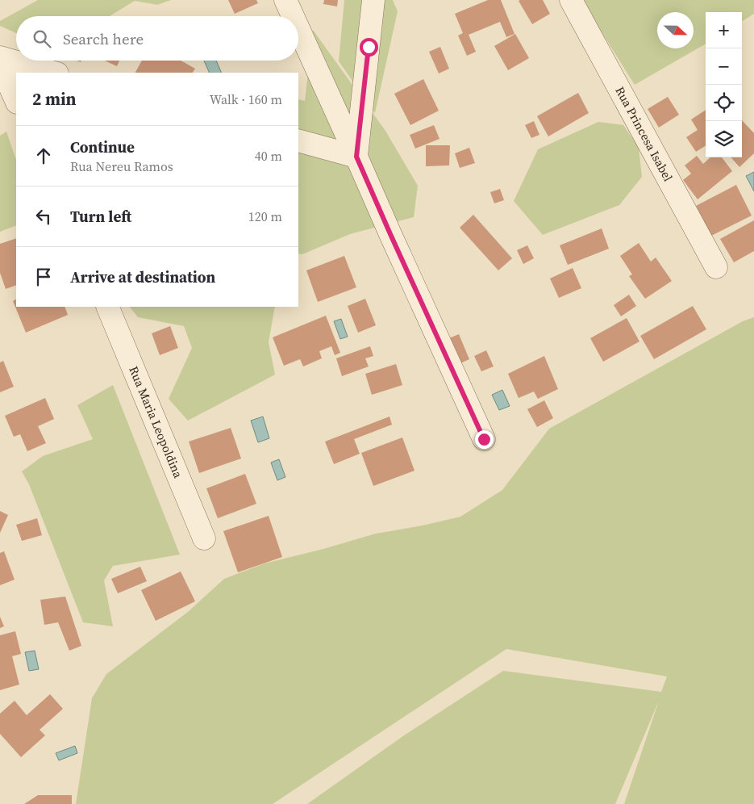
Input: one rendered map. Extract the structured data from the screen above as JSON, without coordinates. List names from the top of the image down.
{
  "streets": {
    "street": ["Rua Princesa Isabel", "Rua Maria Leopoldina"]
  },
  "north": "right",
  "page": {
    "map_buttons": ["+", "−"],
    "search": "Search here",
    "heading": ["2 min", "Walk · 160 m"],
    "list": [
      ["Continue", "Rua Nereu Ramos", "40 m"],
      ["Turn left", "120 m"],
      "Arrive at destination"
    ]
  }
}
